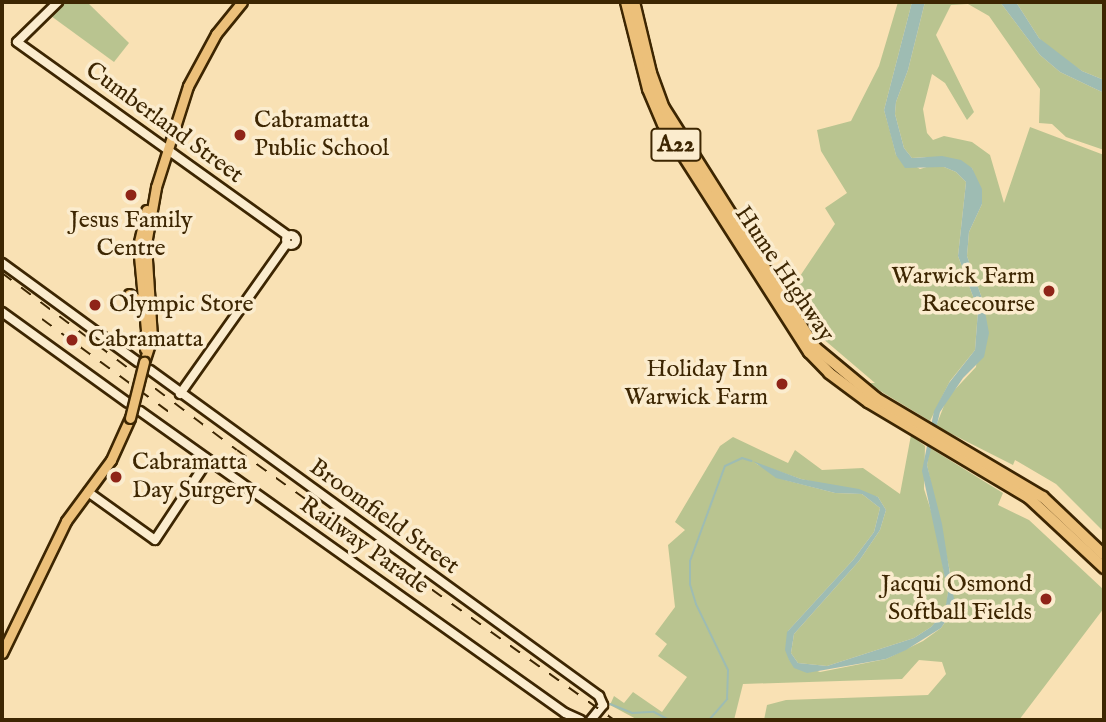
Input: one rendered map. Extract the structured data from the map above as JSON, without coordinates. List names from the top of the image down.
{
  "streets": {
    "highway": ["A22", "Hume Highway"],
    "street": ["Cumberland Street", "Broomfield Street", "Railway Parade"]
  },
  "crossings": [
    ["Cumberland Street", "Broomfield Street"]
  ],
  "places": [
    "Cabramatta Public School",
    "Jesus Family Centre",
    "Warwick Farm Racecourse",
    "Olympic Store",
    "Cabramatta",
    "Holiday Inn Warwick Farm",
    "Cabramatta Day Surgery",
    "Jacqui Osmond Softball Fields"
  ]
}
